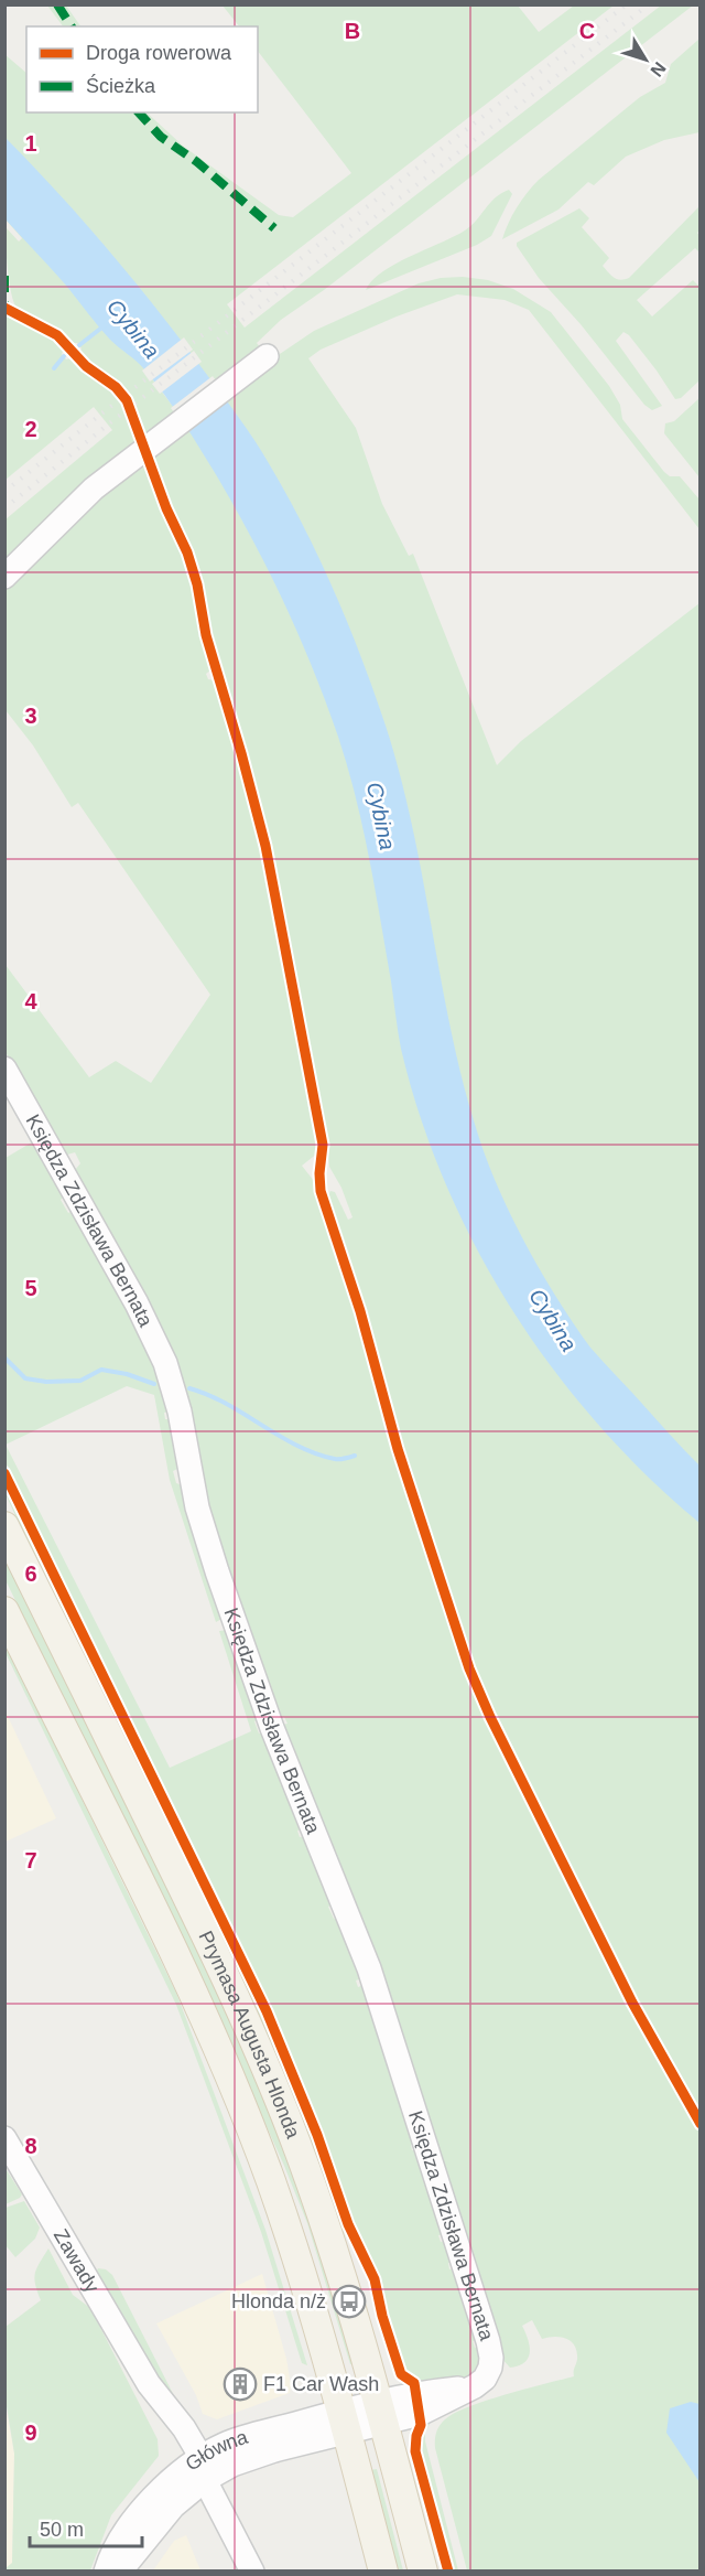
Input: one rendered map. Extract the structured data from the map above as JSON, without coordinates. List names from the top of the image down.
{
  "streets": {
    "main road": ["Prymasa Augusta Hlonda"],
    "street": ["Księdza Zdzisława Bernata", "Zawady", "Główna"]
  },
  "crossings": [
    ["Księdza Zdzisława Bernata", "Główna"],
    ["Prymasa Augusta Hlonda", "Główna"],
    ["Zawady", "Główna"]
  ],
  "water": ["Cybina"],
  "places": {
    "bus stop": ["Hlonda n/ż"],
    "building": ["F1 Car Wash"]
  },
  "legend": ["Droga rowerowa", "Ścieżka"],
  "scale_bar": "50 m",
  "north": "bottom right",
  "grid": {
    "columns": ["B", "C"],
    "rows": [
      "1",
      "2",
      "3",
      "4",
      "5",
      "6",
      "7",
      "8",
      "9"
    ]
  }
}
